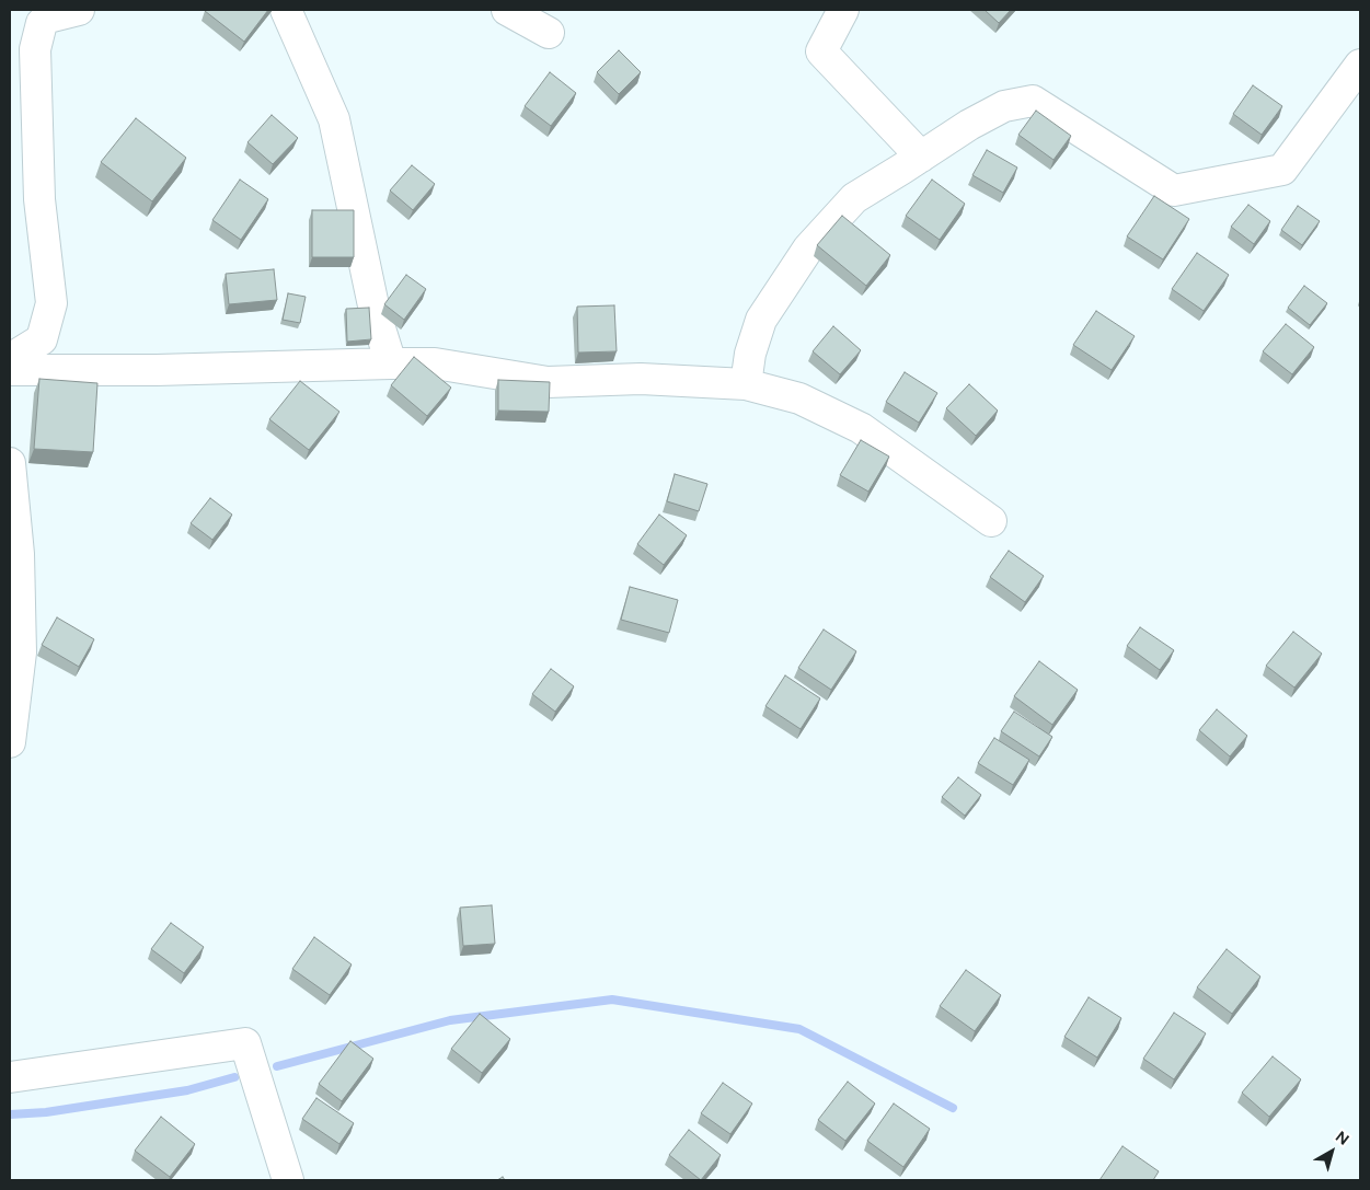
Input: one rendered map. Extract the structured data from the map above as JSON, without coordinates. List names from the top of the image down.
{
  "north": "top right"
}
